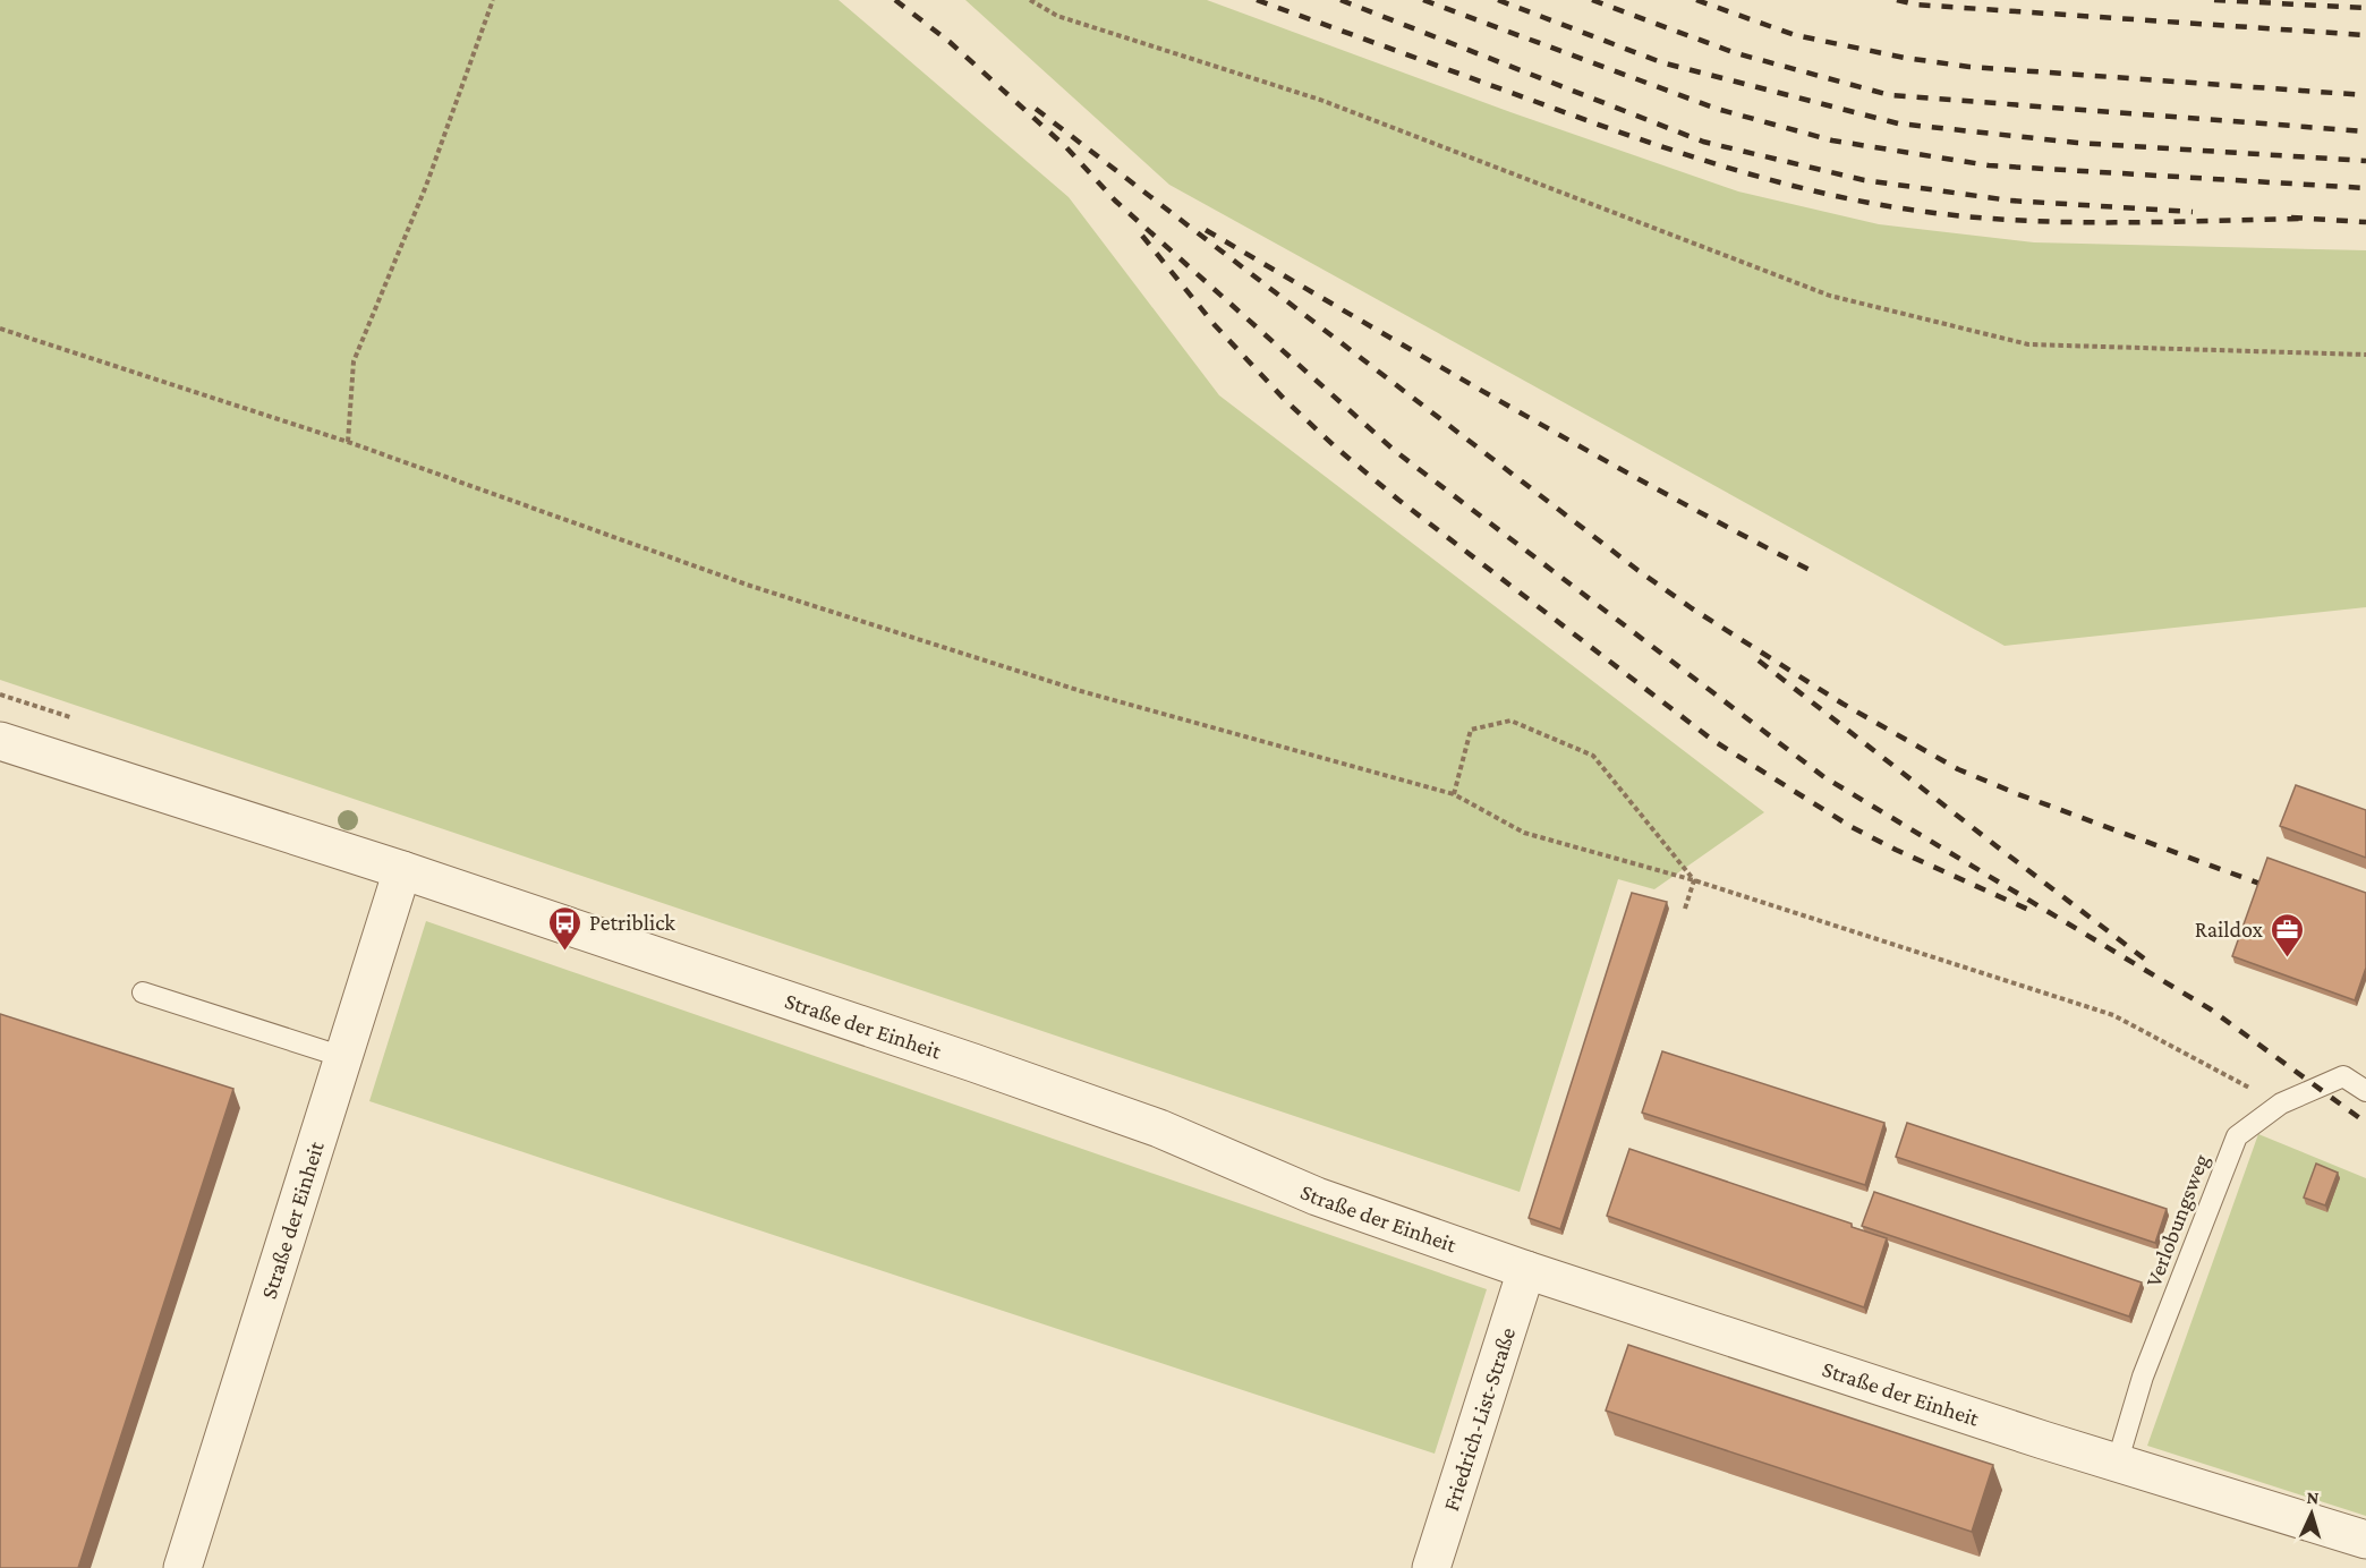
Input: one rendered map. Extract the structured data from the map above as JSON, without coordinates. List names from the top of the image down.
{
  "streets": {
    "street": ["Straße der Einheit", "Friedrich-List-Straße"],
    "lane": ["Verlobungsweg"]
  },
  "crossings": [
    ["Straße der Einheit", "Verlobungsweg"],
    ["Straße der Einheit", "Friedrich-List-Straße"]
  ],
  "places": {
    "bus stop": ["Petriblick"],
    "office": ["Raildox"]
  },
  "north": "top"
}
